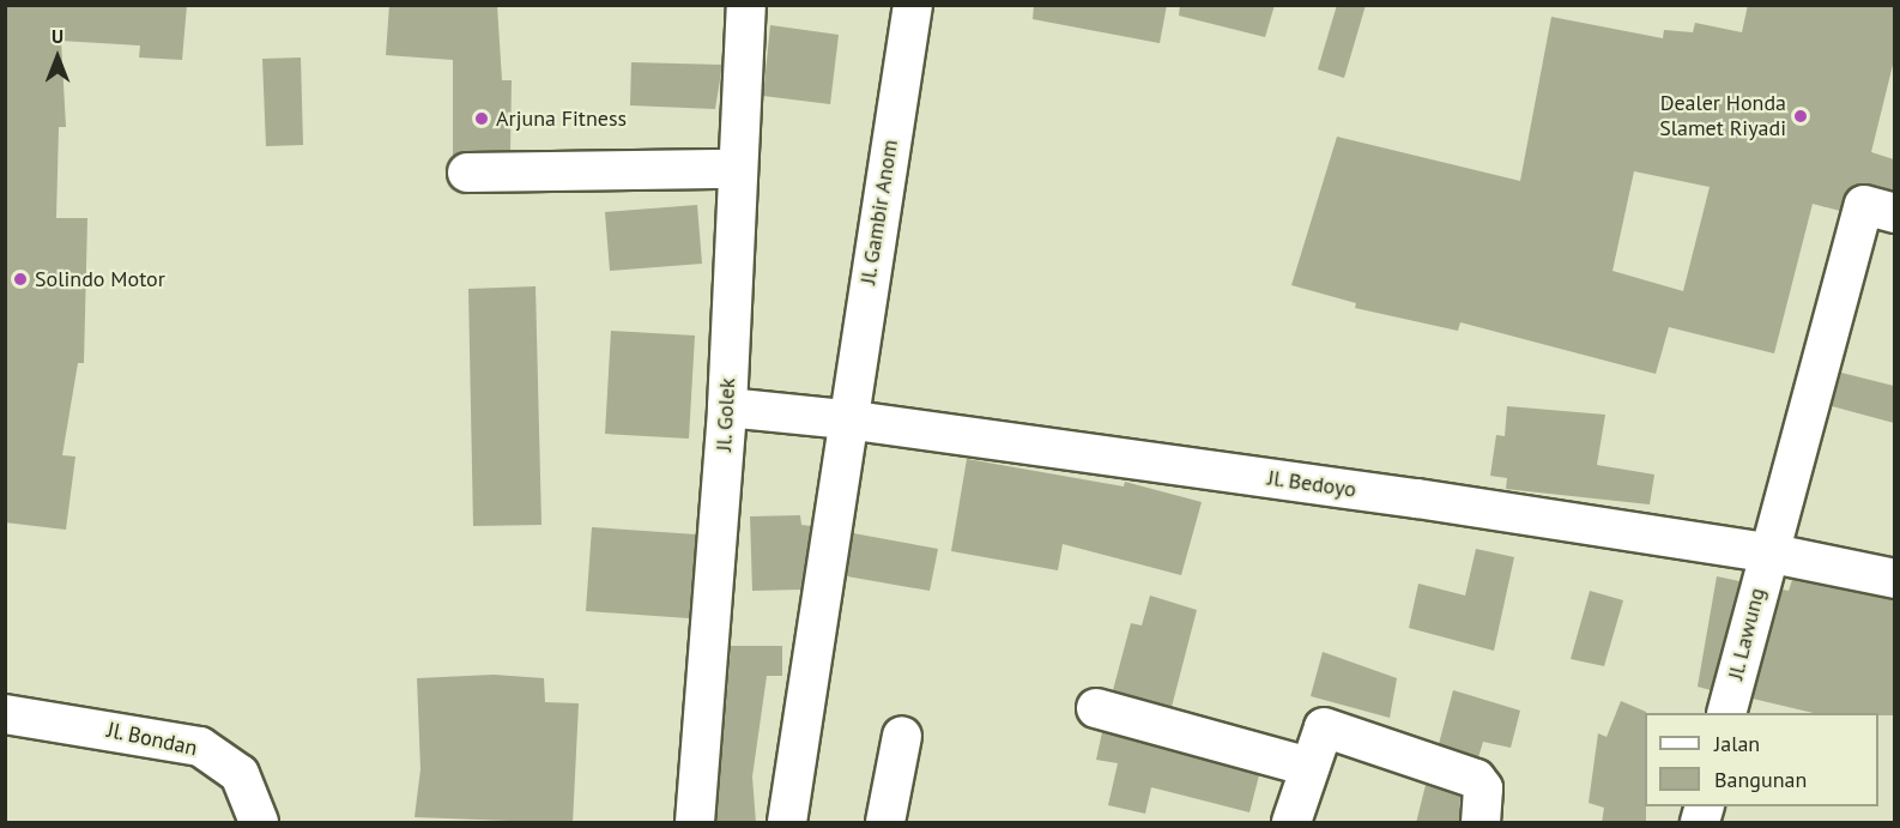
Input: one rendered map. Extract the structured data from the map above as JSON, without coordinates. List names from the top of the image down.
{
  "streets": {
    "street": [
      "Jl. Gambir Anom",
      "Jl. Golek",
      "Jl. Bedoyo",
      "Jl. Lawung",
      "Jl. Bondan"
    ]
  },
  "crossings": [
    ["Jl. Gambir Anom", "Jl. Bedoyo"],
    ["Jl. Golek", "Jl. Bedoyo"],
    ["Jl. Bedoyo", "Jl. Lawung"]
  ],
  "places": ["Dealer Honda Slamet Riyadi", "Arjuna Fitness", "Solindo Motor"],
  "legend": ["Jalan", "Bangunan"],
  "north": "top"
}
